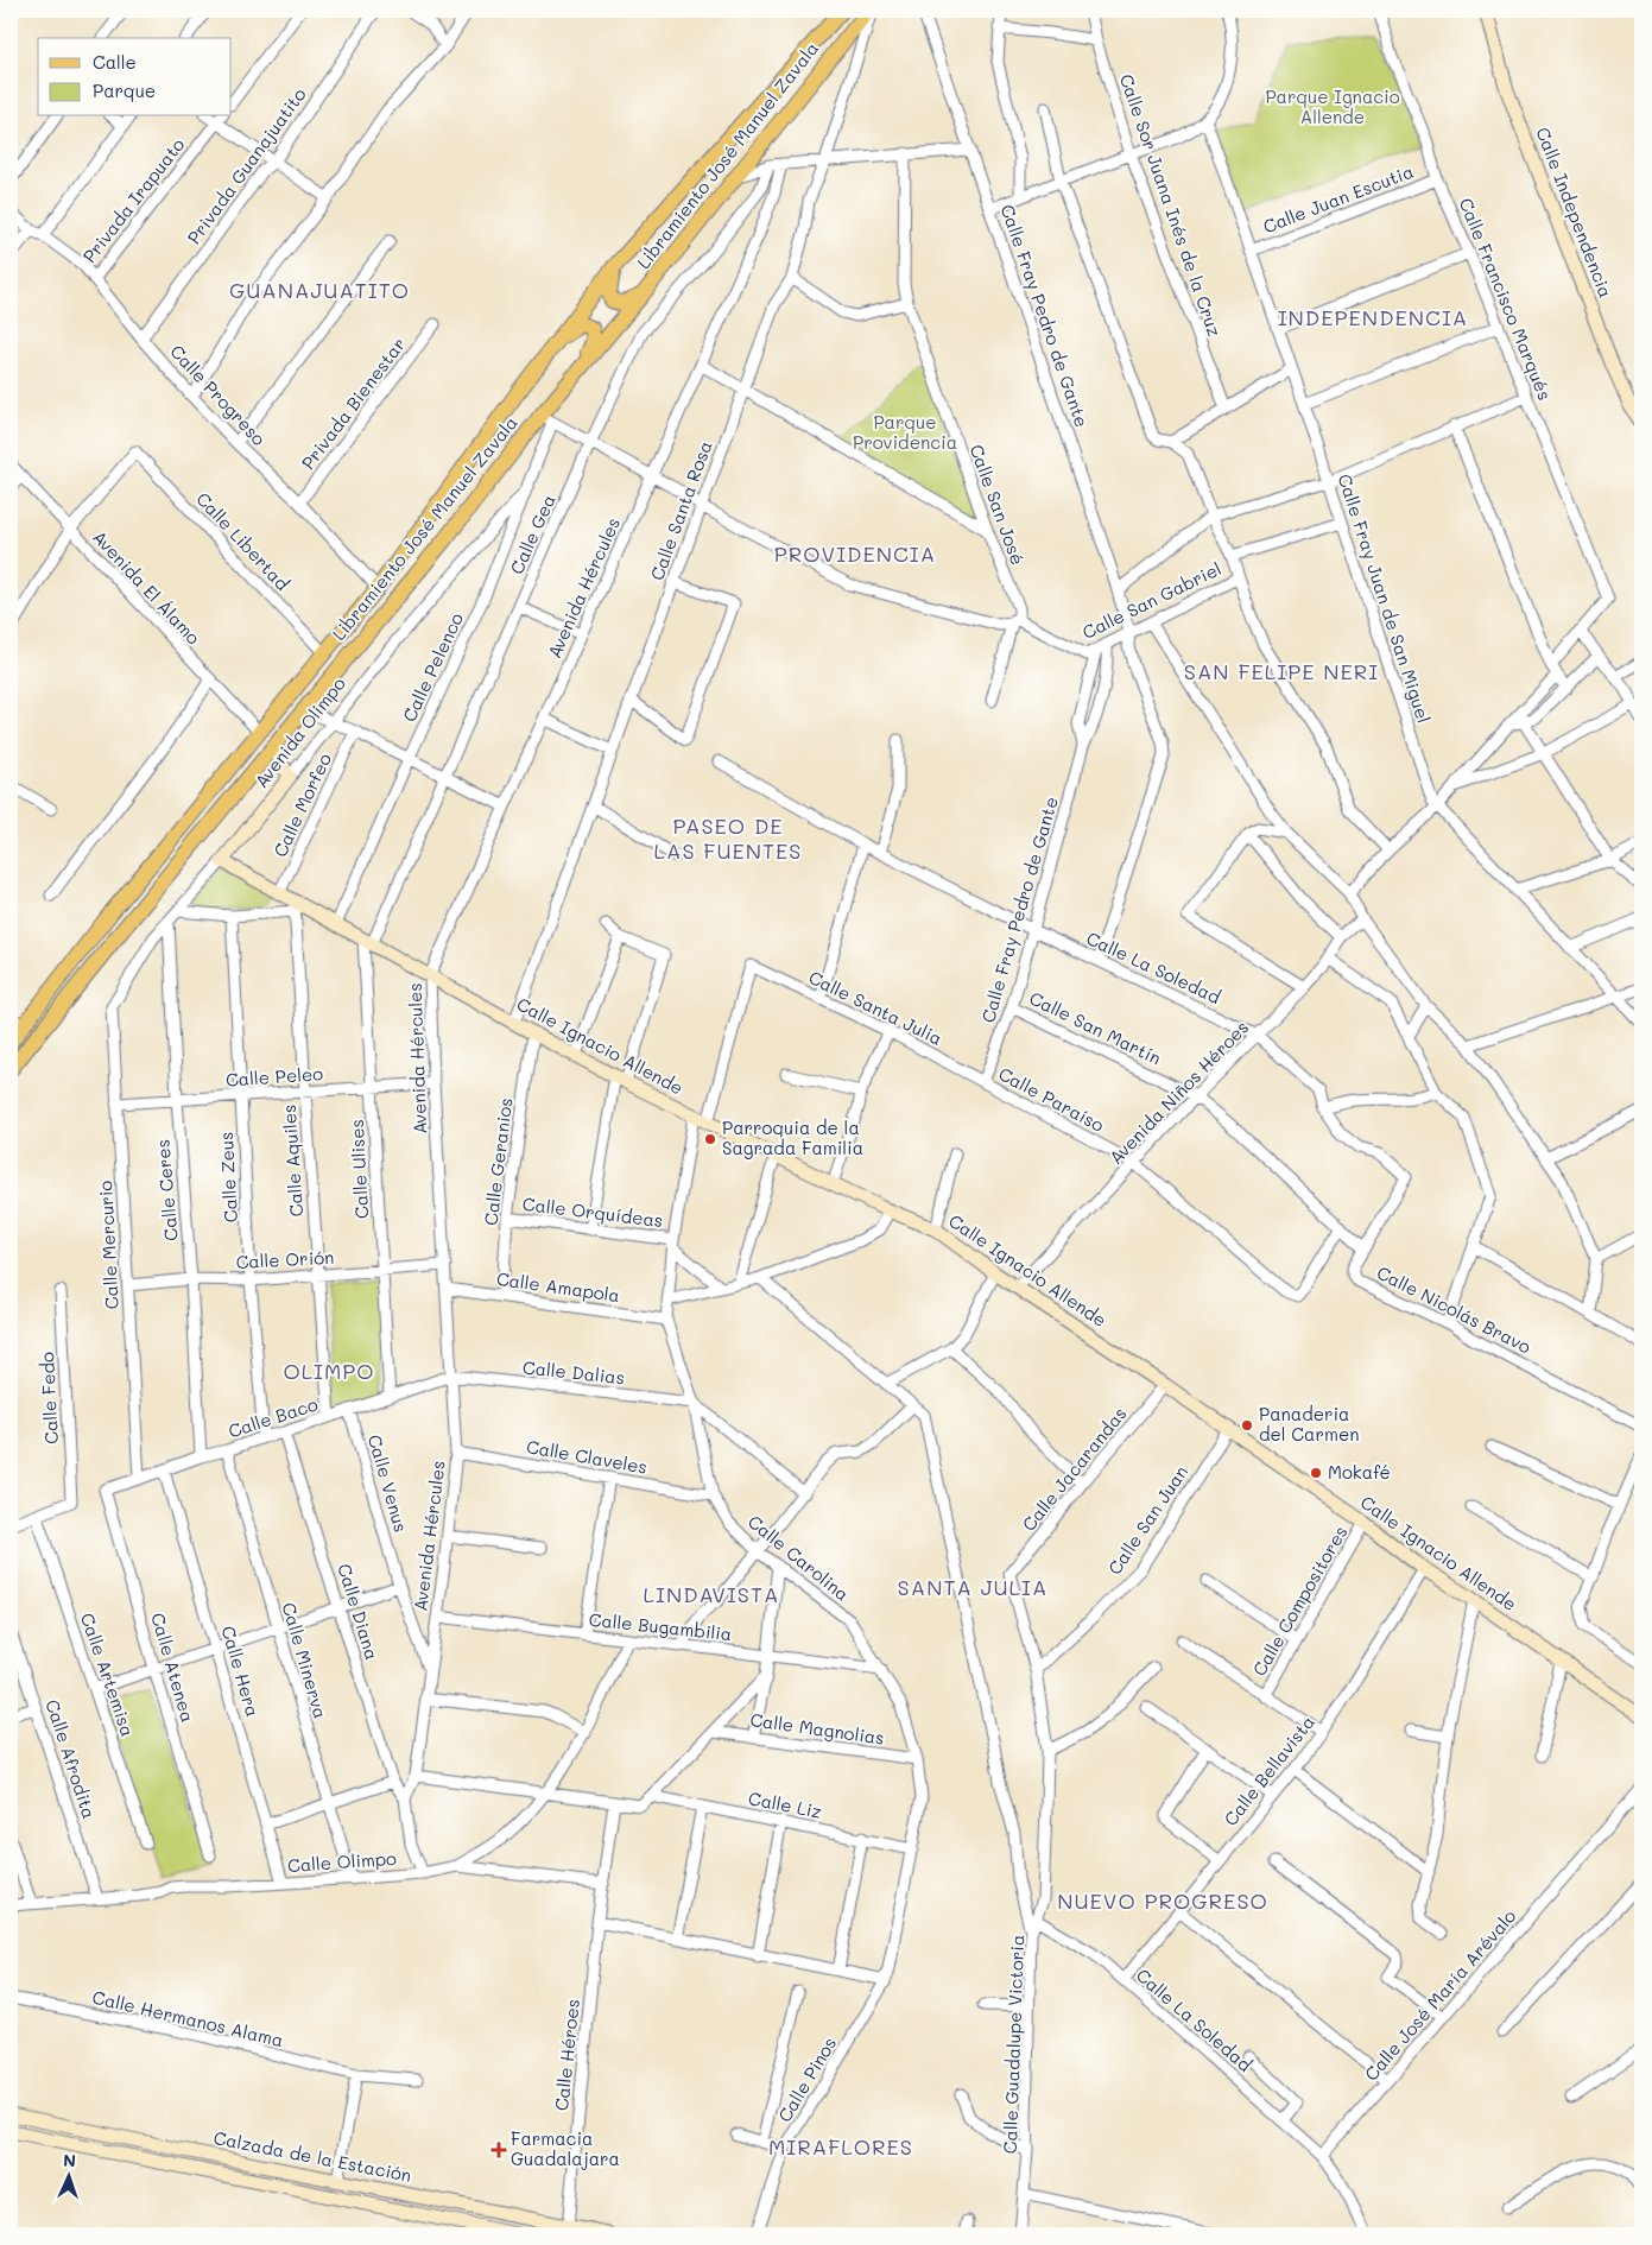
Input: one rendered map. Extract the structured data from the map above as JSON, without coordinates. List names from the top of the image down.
{
  "streets": {
    "main road": ["Libramiento José Manuel Zavala"],
    "street": [
      "Privada Guanajuatito",
      "Calle Juan Escutia",
      "Privada Irapuato",
      "Calle Sor Juana Inés de la Cruz",
      "Calle Independencia",
      "Calle Francisco Marqués",
      "Calle Fray Pedro de Gante",
      "Calle Progreso",
      "Privada Bienestar",
      "Calle San José",
      "Calle Santa Rosa",
      "Calle Gea",
      "Calle Libertad",
      "Avenida El Álamo",
      "Avenida Hércules",
      "Calle Fray Juan de San Miguel",
      "Calle San Gabriel",
      "Calle Pelenco",
      "Avenida Olimpo",
      "Calle Morfeo",
      "Calle La Soledad",
      "Calle Santa Julia",
      "Calle San Martín",
      "Calle Ignacio Allende",
      "Calle Peleo",
      "Avenida Niños Héroes",
      "Calle Paraíso",
      "Calle Aquiles",
      "Calle Geranios",
      "Calle Ulises",
      "Calle Zeus",
      "Calle Ceres",
      "Calle Orquídeas",
      "Calle Mercurio",
      "Calle Orión",
      "Calle Amapola",
      "Calle Nicolás Bravo",
      "Calle Dalias",
      "Calle Fedo",
      "Calle Baco",
      "Calle Claveles",
      "Calle Jacarandas",
      "Calle Venus",
      "Calle San Juan",
      "Calle Carolina",
      "Calle Compositores",
      "Calle Diana",
      "Calle Bugambilia",
      "Calle Minerva",
      "Calle Atenea",
      "Calle Hera",
      "Calle Artemisa",
      "Calle Magnolias",
      "Calle Afrodita",
      "Calle Bellavista",
      "Calle Liz",
      "Calle Olimpo",
      "Calle José María Arévalo",
      "Calle Hermanos Alama",
      "Calle Guadalupe Victoria",
      "Calle Héroes",
      "Calle Pinos",
      "Calzada de la Estación"
    ]
  },
  "crossings": [
    ["Libramiento José Manuel Zavala", "Calle Progreso"],
    ["Libramiento José Manuel Zavala", "Calle Santa Rosa"],
    ["Libramiento José Manuel Zavala", "Calle Libertad"],
    ["Libramiento José Manuel Zavala", "Avenida El Álamo"],
    ["Libramiento José Manuel Zavala", "Calle San Gabriel"],
    ["Libramiento José Manuel Zavala", "Calle Pelenco"],
    ["Privada Guanajuatito", "Calle Progreso"],
    ["Calle Juan Escutia", "Calle Francisco Marqués"],
    ["Calle Juan Escutia", "Calle Fray Juan de San Miguel"],
    ["Privada Irapuato", "Calle Progreso"],
    ["Calle Fray Pedro de Gante", "Calle San Gabriel"],
    ["Calle Fray Pedro de Gante", "Calle La Soledad"],
    ["Calle Fray Pedro de Gante", "Calle Santa Julia"],
    ["Calle Fray Pedro de Gante", "Calle San Martín"],
    ["Calle Fray Pedro de Gante", "Calle Paraíso"],
    ["Calle Progreso", "Privada Bienestar"],
    ["Calle San José", "Calle San Gabriel"],
    ["Calle Santa Rosa", "Calle San Gabriel"],
    ["Calle Santa Rosa", "Calle Ignacio Allende"],
    ["Calle Gea", "Calle San Gabriel"],
    ["Calle Gea", "Calle Ignacio Allende"],
    ["Calle Gea", "Calle Ulises"],
    ["Calle Libertad", "Avenida El Álamo"],
    ["Avenida Hércules", "Calle San Gabriel"],
    ["Avenida Hércules", "Calle Ignacio Allende"],
    ["Avenida Hércules", "Calle Peleo"],
    ["Avenida Hércules", "Calle Orión"],
    ["Avenida Hércules", "Calle Amapola"],
    ["Avenida Hércules", "Calle Dalias"],
    ["Avenida Hércules", "Calle Baco"],
    ["Avenida Hércules", "Calle Claveles"],
    ["Avenida Hércules", "Calle Venus"],
    ["Avenida Hércules", "Calle Diana"],
    ["Avenida Hércules", "Calle Bugambilia"],
    ["Calle San Gabriel", "Calle Pelenco"],
    ["Calle Pelenco", "Avenida Olimpo"],
    ["Calle Pelenco", "Calle Ignacio Allende"],
    ["Avenida Olimpo", "Calle Ignacio Allende"],
    ["Avenida Olimpo", "Calle Ceres"],
    ["Avenida Olimpo", "Calle Mercurio"],
    ["Calle Morfeo", "Calle Ignacio Allende"],
    ["Calle La Soledad", "Avenida Niños Héroes"],
    ["Calle La Soledad", "Calle Nicolás Bravo"],
    ["Calle La Soledad", "Calle Bellavista"],
    ["Calle La Soledad", "Calle José María Arévalo"],
    ["Calle La Soledad", "Calle Guadalupe Victoria"],
    ["Calle Santa Julia", "Calle Ignacio Allende"],
    ["Calle Santa Julia", "Calle Paraíso"],
    ["Calle San Martín", "Avenida Niños Héroes"],
    ["Calle San Martín", "Calle Nicolás Bravo"],
    ["Calle Ignacio Allende", "Avenida Niños Héroes"],
    ["Calle Ignacio Allende", "Calle Aquiles"],
    ["Calle Ignacio Allende", "Calle Geranios"],
    ["Calle Ignacio Allende", "Calle Ulises"],
    ["Calle Ignacio Allende", "Calle Jacarandas"],
    ["Calle Ignacio Allende", "Calle San Juan"],
    ["Calle Ignacio Allende", "Calle Carolina"],
    ["Calle Ignacio Allende", "Calle Compositores"],
    ["Calle Ignacio Allende", "Calle Bellavista"],
    ["Calle Peleo", "Calle Aquiles"],
    ["Calle Peleo", "Calle Ulises"],
    ["Calle Peleo", "Calle Zeus"],
    ["Calle Peleo", "Calle Ceres"],
    ["Calle Peleo", "Calle Mercurio"],
    ["Avenida Niños Héroes", "Calle Paraíso"],
    ["Avenida Niños Héroes", "Calle Nicolás Bravo"],
    ["Calle Paraíso", "Calle Nicolás Bravo"],
    ["Calle Aquiles", "Calle Orión"],
    ["Calle Aquiles", "Calle Baco"],
    ["Calle Geranios", "Calle Orquídeas"],
    ["Calle Geranios", "Calle Amapola"],
    ["Calle Ulises", "Calle Orión"],
    ["Calle Ulises", "Calle Baco"],
    ["Calle Zeus", "Calle Orión"],
    ["Calle Zeus", "Calle Baco"],
    ["Calle Ceres", "Calle Orión"],
    ["Calle Ceres", "Calle Baco"],
    ["Calle Orquídeas", "Calle Carolina"],
    ["Calle Mercurio", "Calle Orión"],
    ["Calle Mercurio", "Calle Baco"],
    ["Calle Amapola", "Calle Carolina"],
    ["Calle Dalias", "Calle Baco"],
    ["Calle Dalias", "Calle Carolina"],
    ["Calle Fedo", "Calle Artemisa"],
    ["Calle Baco", "Calle Venus"],
    ["Calle Baco", "Calle Diana"],
    ["Calle Baco", "Calle Minerva"],
    ["Calle Baco", "Calle Atenea"],
    ["Calle Baco", "Calle Hera"],
    ["Calle Claveles", "Calle Carolina"],
    ["Calle Jacarandas", "Calle Guadalupe Victoria"],
    ["Calle San Juan", "Calle Guadalupe Victoria"],
    ["Calle Carolina", "Calle Bugambilia"],
    ["Calle Carolina", "Calle Magnolias"],
    ["Calle Carolina", "Calle Liz"],
    ["Calle Carolina", "Calle Pinos"],
    ["Calle Minerva", "Calle Olimpo"],
    ["Calle Hera", "Calle Olimpo"],
    ["Calle Afrodita", "Calle Olimpo"],
    ["Calle Héroes", "Calzada de la Estación"]
  ],
  "districts": [
    "GUANAJUATITO",
    "INDEPENDENCIA",
    "PROVIDENCIA",
    "SAN FELIPE NERI",
    "PASEO DE LAS FUENTES",
    "OLIMPO",
    "SANTA JULIA",
    "LINDAVISTA",
    "NUEVO PROGRESO",
    "MIRAFLORES"
  ],
  "parks": ["Parque Ignacio Allende", "Parque Providencia"],
  "places": {
    "other": ["Parroquia de la Sagrada Familia", "Panaderia del Carmen", "Mokafé"],
    "health": ["Farmacia Guadalajara"]
  },
  "legend": ["Calle", "Parque"],
  "north": "top"
}
